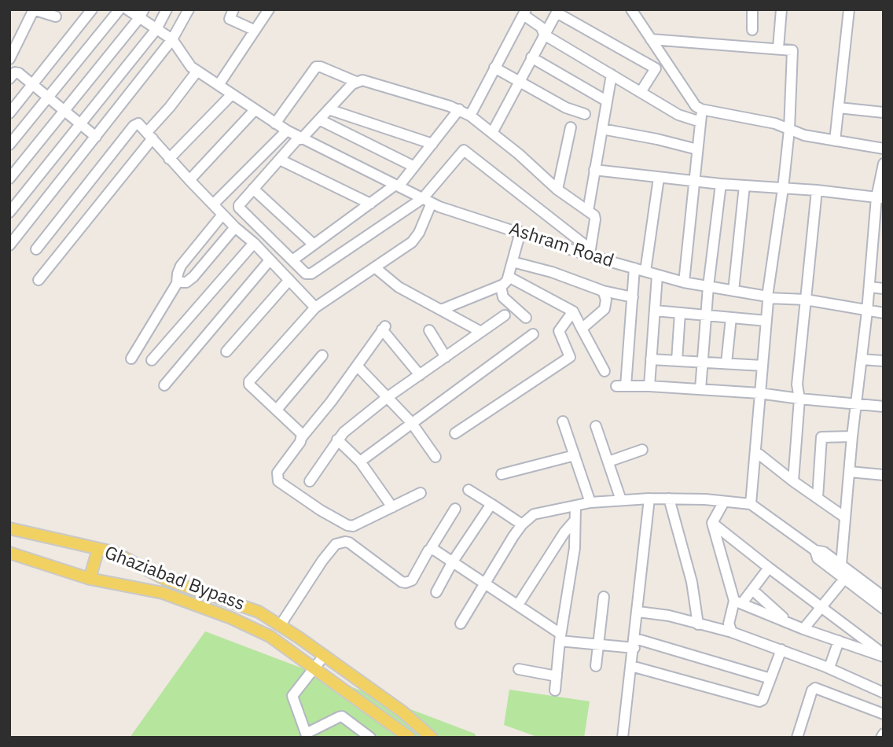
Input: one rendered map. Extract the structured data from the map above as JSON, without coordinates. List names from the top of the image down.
{
  "streets": {
    "main road": ["Ghaziabad Bypass"],
    "street": ["Ashram Road"]
  }
}
